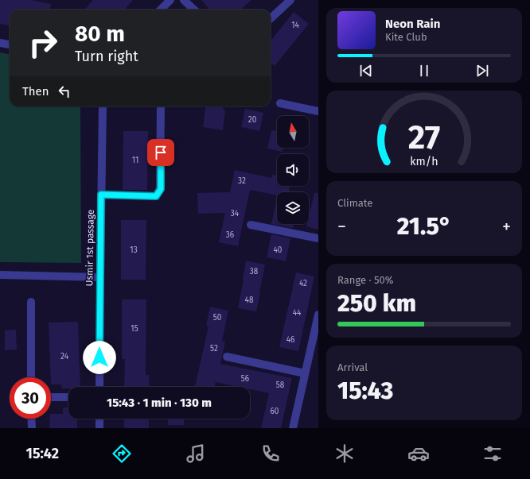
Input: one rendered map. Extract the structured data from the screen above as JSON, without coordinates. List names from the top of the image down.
{
  "streets": {
    "street": ["Usmir 1st passage"]
  },
  "house_numbers": [
    "14",
    "20",
    "11",
    "32",
    "34",
    "36",
    "13",
    "40",
    "38",
    "42",
    "48",
    "44",
    "50",
    "15",
    "46",
    "52",
    "24",
    "56",
    "58",
    "60"
  ],
  "north": "top",
  "page": {
    "turn": ["80 m", "Turn right"],
    "song": ["Neon Rain", "Kite Club"],
    "then": "Then",
    "tile": [
      "Climate",
      ["Range · 50%", "250 km"],
      ["Arrival", "15:43"]
    ],
    "heat": ["−", "21.5°", "+"],
    "limit": "30",
    "trip": "15:43 · 1 min · 130 m",
    "tabs": "15:42",
    "gauge": ["27", "km/h"]
  }
}
